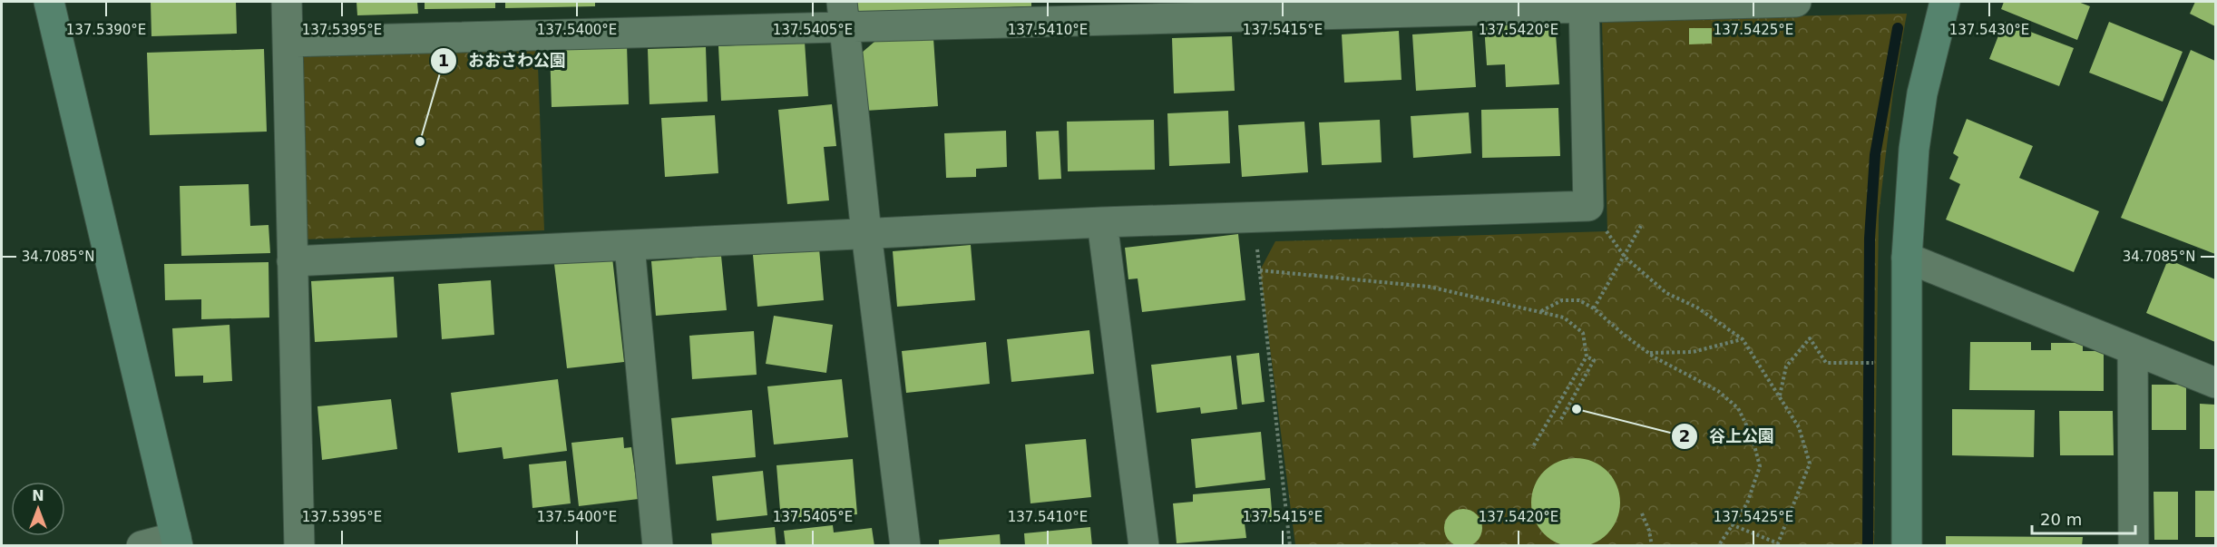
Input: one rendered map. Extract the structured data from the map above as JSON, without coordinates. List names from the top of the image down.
{
  "places": ["おおさわ公園", "谷上公園"],
  "scale_bar": "20 m",
  "north": "top",
  "coordinates": [
    "137.5390°E",
    "137.5395°E",
    "137.5400°E",
    "137.5405°E",
    "137.5410°E",
    "137.5415°E",
    "137.5420°E",
    "137.5425°E",
    "137.5430°E",
    "34.7085°N"
  ]
}
